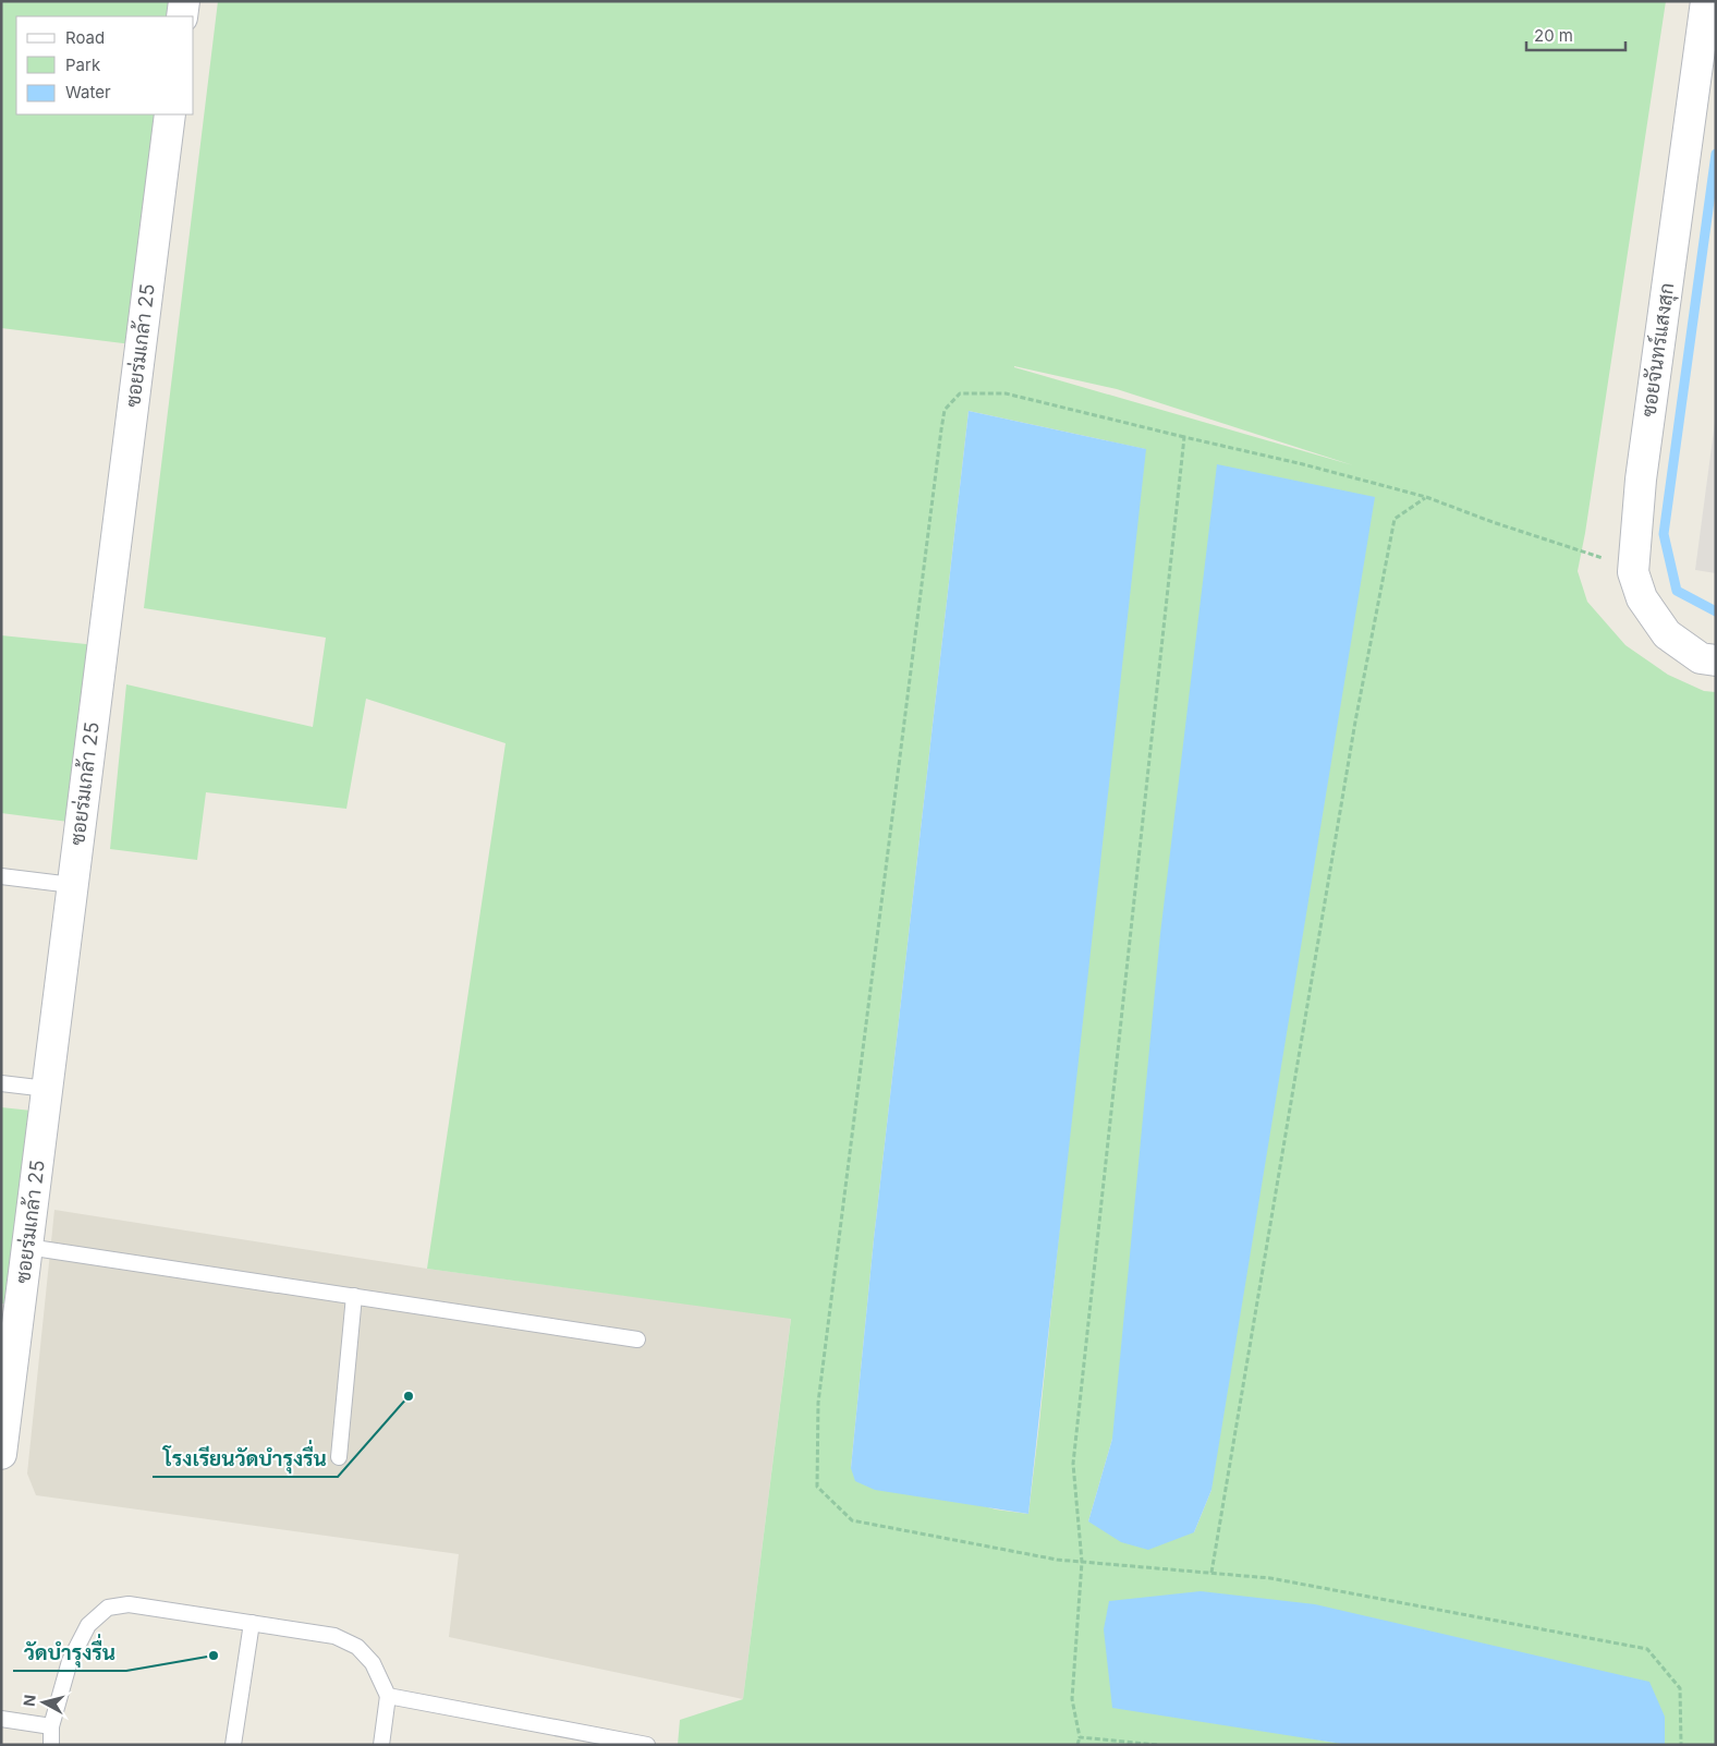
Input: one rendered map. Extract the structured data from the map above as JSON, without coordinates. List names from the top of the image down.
{
  "streets": {
    "street": ["ซอยร่มเกล้า 25", "ซอยจันทร์แสงสุก"]
  },
  "places": ["โรงเรียนวัดบำรุงรื่น", "วัดบำรุงรื่น"],
  "legend": ["Road", "Park", "Water"],
  "scale_bar": "20 m",
  "north": "left"
}
